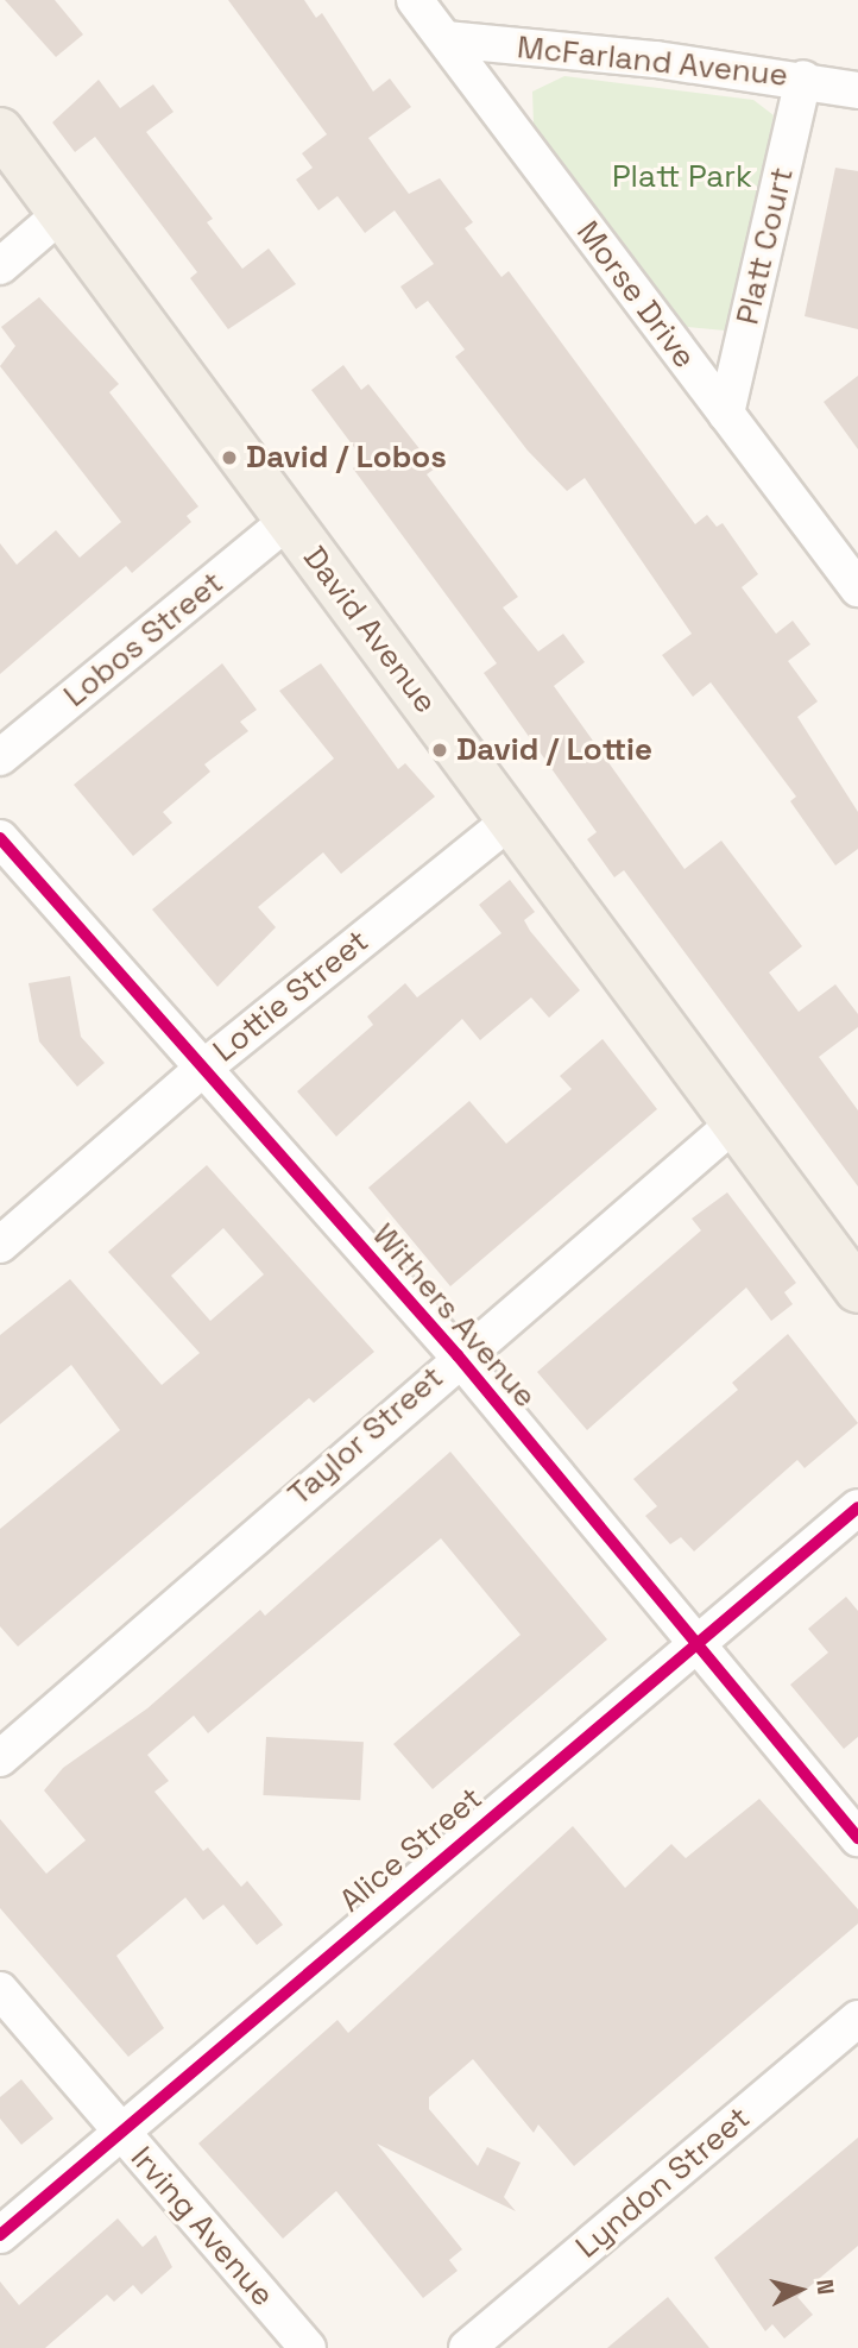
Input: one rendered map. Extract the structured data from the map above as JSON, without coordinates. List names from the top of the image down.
{
  "streets": {
    "main road": ["David Avenue"],
    "street": [
      "McFarland Avenue",
      "Platt Court",
      "Morse Drive",
      "Lobos Street",
      "Lottie Street",
      "Withers Avenue",
      "Taylor Street",
      "Alice Street",
      "Lyndon Street",
      "Irving Avenue"
    ]
  },
  "crossings": [
    ["McFarland Avenue", "Platt Court"],
    ["McFarland Avenue", "Morse Drive"],
    ["Platt Court", "Morse Drive"],
    ["David Avenue", "Lobos Street"],
    ["David Avenue", "Lottie Street"],
    ["David Avenue", "Taylor Street"],
    ["Lottie Street", "Withers Avenue"],
    ["Withers Avenue", "Taylor Street"],
    ["Withers Avenue", "Alice Street"],
    ["Alice Street", "Irving Avenue"]
  ],
  "parks": ["Platt Park"],
  "places": ["David / Lobos", "David / Lottie"],
  "north": "right"
}
